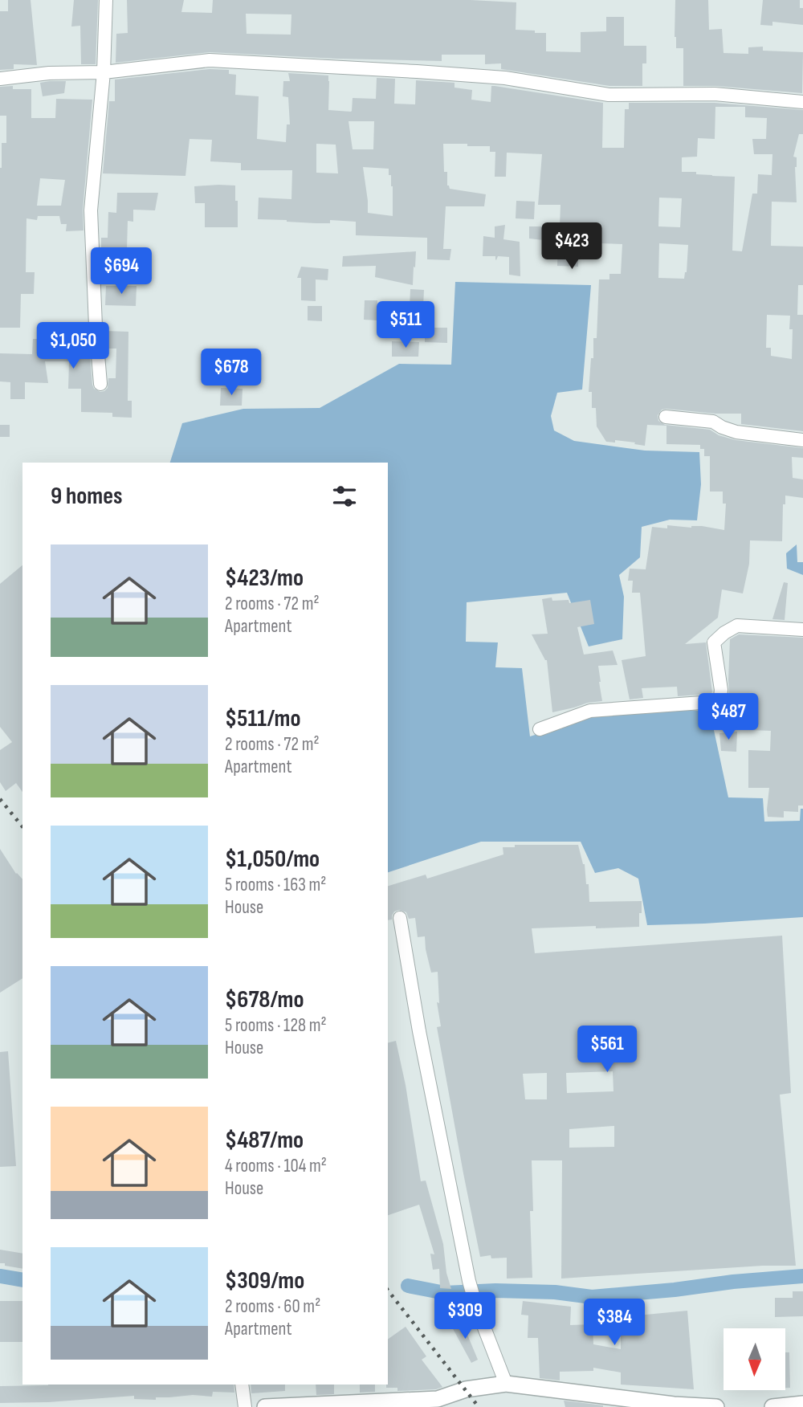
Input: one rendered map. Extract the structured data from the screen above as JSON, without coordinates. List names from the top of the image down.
{
  "north": "bottom",
  "page": {
    "price": [
      "$423",
      "$694",
      "$511",
      "$1,050",
      "$678",
      "$487",
      "$561",
      "$309",
      "$384"
    ],
    "heading": "9 homes",
    "list": [
      {
        "name": "$423/mo",
        "note": "2 rooms · 72 m² · Apartment"
      },
      {
        "name": "$511/mo",
        "note": "2 rooms · 72 m² · Apartment"
      },
      {
        "name": "$1,050/mo",
        "note": "5 rooms · 163 m² · House"
      },
      {
        "name": "$678/mo",
        "note": "5 rooms · 128 m² · House"
      },
      {
        "name": "$487/mo",
        "note": "4 rooms · 104 m² · House"
      },
      {
        "name": "$309/mo",
        "note": "2 rooms · 60 m² · Apartment"
      }
    ]
  }
}
